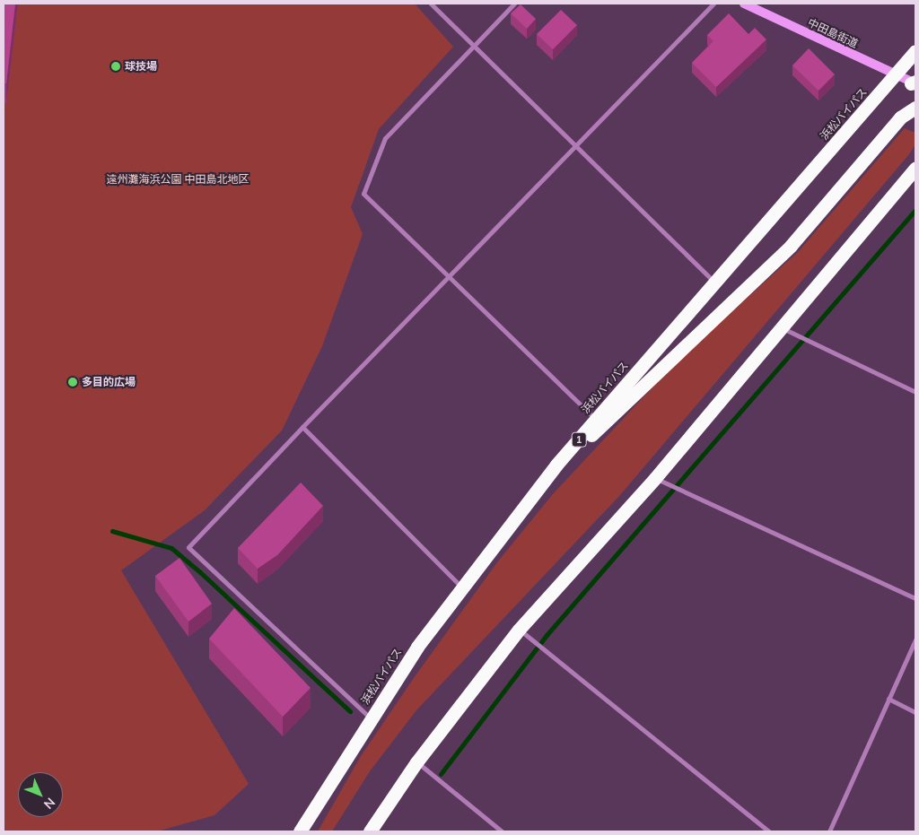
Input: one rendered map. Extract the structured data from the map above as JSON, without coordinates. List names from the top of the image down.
{
  "streets": {
    "highway": ["浜松バイパス", "1"],
    "street": ["中田島街道"]
  },
  "crossings": [
    ["中田島街道", "浜松バイパス"]
  ],
  "parks": ["遠州灘海浜公園 中田島北地区"],
  "places": ["球技場", "多目的広場"],
  "north": "bottom right"
}
